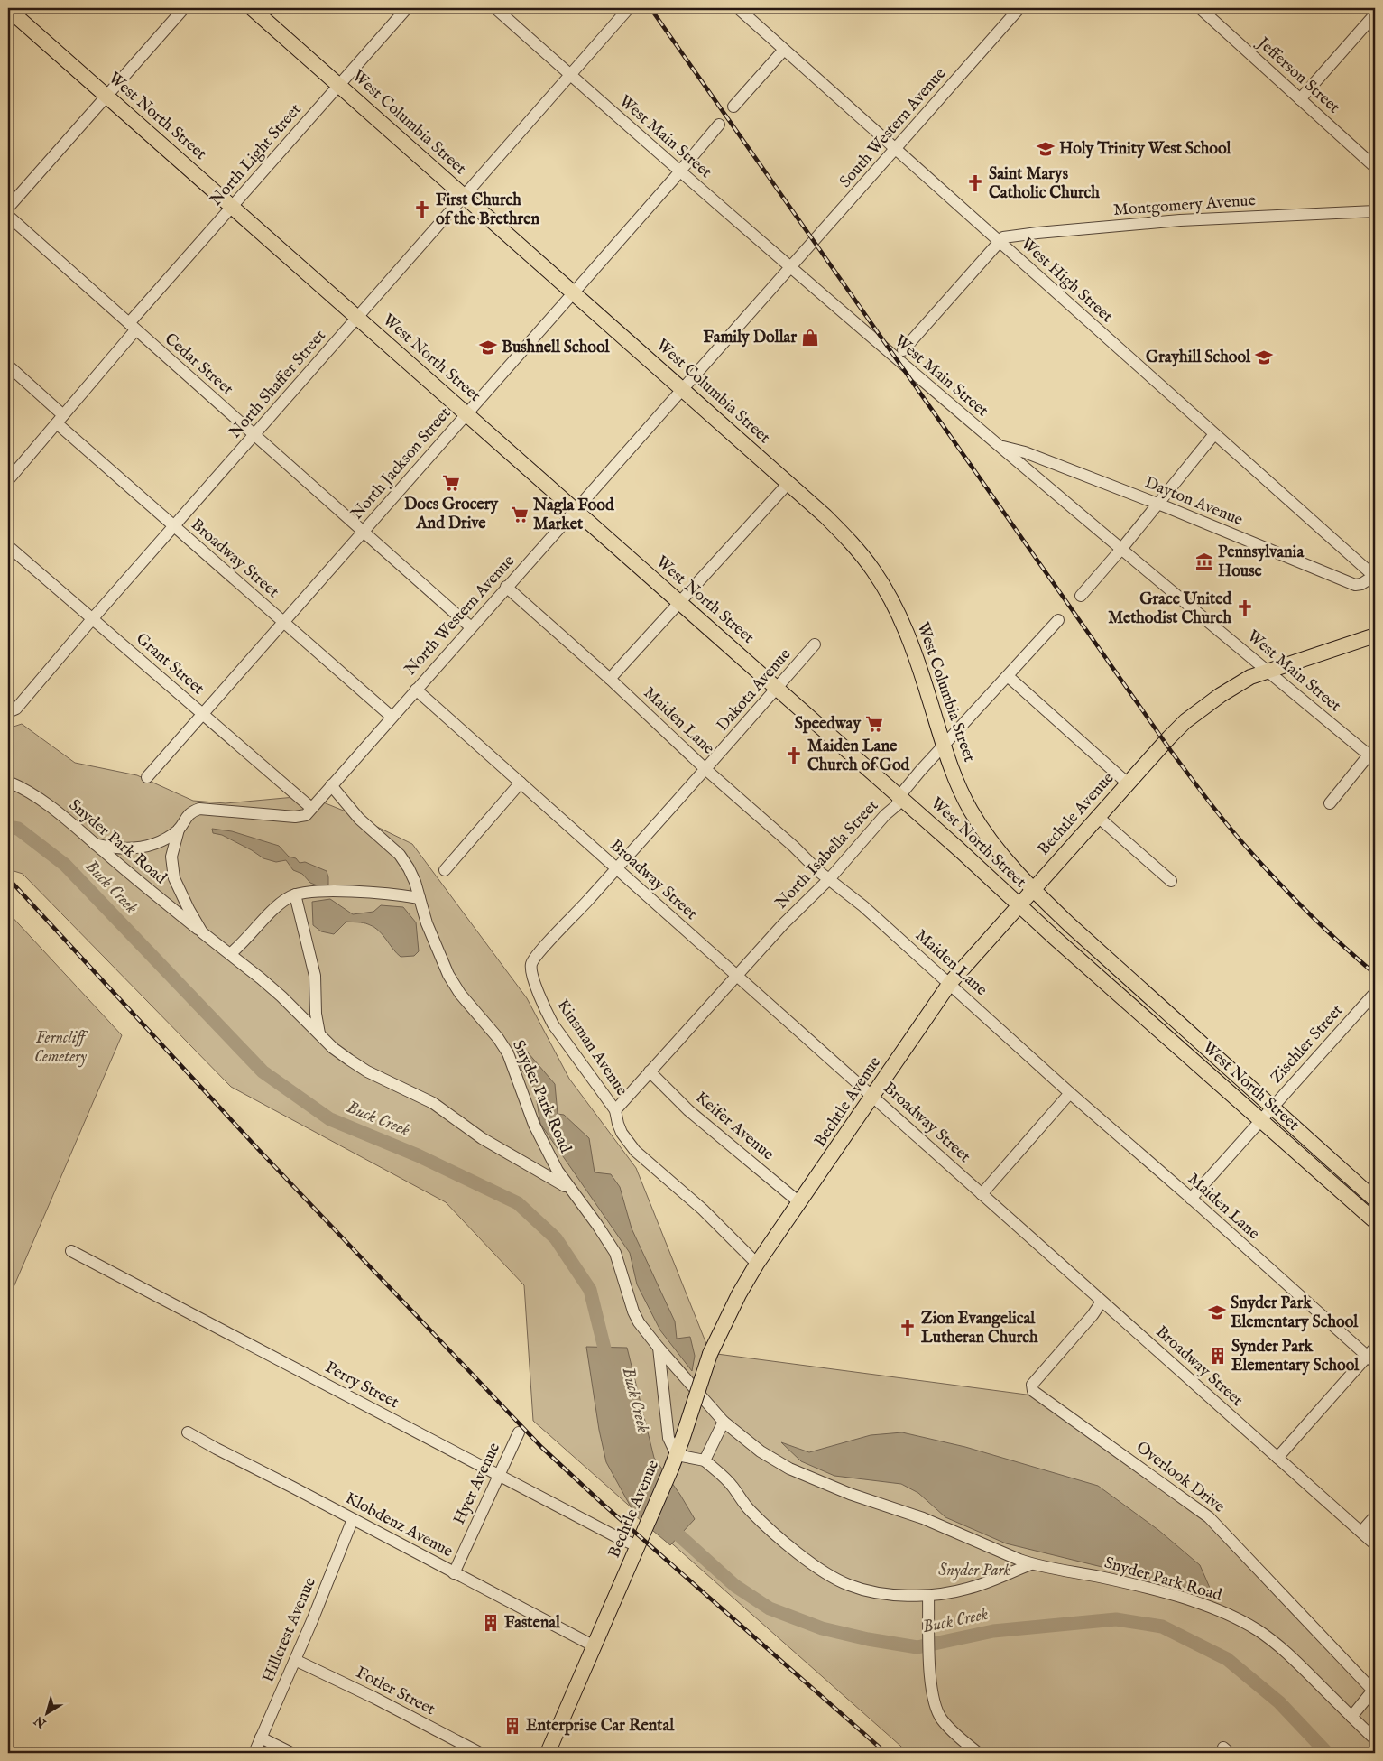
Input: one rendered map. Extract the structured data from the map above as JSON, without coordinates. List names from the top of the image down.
{
  "streets": {
    "main road": ["West North Street", "West Columbia Street", "Bechtle Avenue"],
    "street": [
      "Jefferson Street",
      "South Western Avenue",
      "West Main Street",
      "North Light Street",
      "Montgomery Avenue",
      "West High Street",
      "Cedar Street",
      "North Shaffer Street",
      "North Jackson Street",
      "Dayton Avenue",
      "Broadway Street",
      "North Western Avenue",
      "Grant Street",
      "Dakota Avenue",
      "Maiden Lane",
      "Snyder Park Road",
      "North Isabella Street",
      "Zischler Street",
      "Kinsman Avenue",
      "Keifer Avenue",
      "Perry Street",
      "Overlook Drive",
      "Hyer Avenue",
      "Klobdenz Avenue",
      "Hillcrest Avenue",
      "Fotler Street"
    ]
  },
  "crossings": [
    ["West North Street", "West Columbia Street"],
    ["West North Street", "North Light Street"],
    ["West North Street", "North Shaffer Street"],
    ["West North Street", "North Jackson Street"],
    ["West North Street", "North Western Avenue"],
    ["West North Street", "Dakota Avenue"],
    ["West North Street", "Bechtle Avenue"],
    ["West North Street", "North Isabella Street"],
    ["West North Street", "Zischler Street"],
    ["West Columbia Street", "North Light Street"],
    ["West Columbia Street", "North Shaffer Street"],
    ["West Columbia Street", "North Jackson Street"],
    ["West Columbia Street", "North Western Avenue"],
    ["West Columbia Street", "Bechtle Avenue"],
    ["West Columbia Street", "North Isabella Street"],
    ["South Western Avenue", "West Main Street"],
    ["South Western Avenue", "West High Street"],
    ["South Western Avenue", "North Western Avenue"],
    ["West Main Street", "North Shaffer Street"],
    ["West Main Street", "North Jackson Street"],
    ["West Main Street", "Dayton Avenue"],
    ["West Main Street", "North Western Avenue"],
    ["West Main Street", "Bechtle Avenue"],
    ["North Light Street", "Cedar Street"],
    ["North Light Street", "Broadway Street"],
    ["Montgomery Avenue", "West High Street"],
    ["West High Street", "Dayton Avenue"],
    ["Cedar Street", "North Shaffer Street"],
    ["Cedar Street", "North Jackson Street"],
    ["Cedar Street", "North Western Avenue"],
    ["North Shaffer Street", "Broadway Street"],
    ["North Shaffer Street", "Grant Street"],
    ["North Jackson Street", "Broadway Street"],
    ["North Jackson Street", "Grant Street"],
    ["Broadway Street", "North Western Avenue"],
    ["Broadway Street", "Dakota Avenue"],
    ["Broadway Street", "Bechtle Avenue"],
    ["Broadway Street", "North Isabella Street"],
    ["Broadway Street", "Overlook Drive"],
    ["North Western Avenue", "Grant Street"],
    ["North Western Avenue", "Maiden Lane"],
    ["North Western Avenue", "Snyder Park Road"],
    ["Dakota Avenue", "Maiden Lane"],
    ["Dakota Avenue", "Kinsman Avenue"],
    ["Maiden Lane", "Bechtle Avenue"],
    ["Maiden Lane", "North Isabella Street"],
    ["Maiden Lane", "Zischler Street"],
    ["Bechtle Avenue", "Kinsman Avenue"],
    ["Bechtle Avenue", "Keifer Avenue"],
    ["Bechtle Avenue", "Perry Street"],
    ["Bechtle Avenue", "Klobdenz Avenue"],
    ["North Isabella Street", "Kinsman Avenue"],
    ["North Isabella Street", "Keifer Avenue"],
    ["Perry Street", "Hyer Avenue"],
    ["Hyer Avenue", "Klobdenz Avenue"],
    ["Klobdenz Avenue", "Hillcrest Avenue"],
    ["Hillcrest Avenue", "Fotler Street"]
  ],
  "water": ["Buck Creek"],
  "parks": ["Ferncliff Cemetery", "Snyder Park"],
  "places": {
    "school or university": [
      "Holy Trinity West School",
      "Bushnell School",
      "Grayhill School",
      "Snyder Park Elementary School"
    ],
    "church": [
      "Saint Marys Catholic Church",
      "First Church of the Brethren",
      "Grace United Methodist Church",
      "Maiden Lane Church of God",
      "Zion Evangelical Lutheran Church"
    ],
    "shop": ["Family Dollar"],
    "supermarket": ["Docs Grocery And Drive", "Nagla Food Market", "Speedway"],
    "museum": ["Pennsylvania House"],
    "building": ["Synder Park Elementary School", "Fastenal", "Enterprise Car Rental"]
  },
  "north": "bottom left"
}
